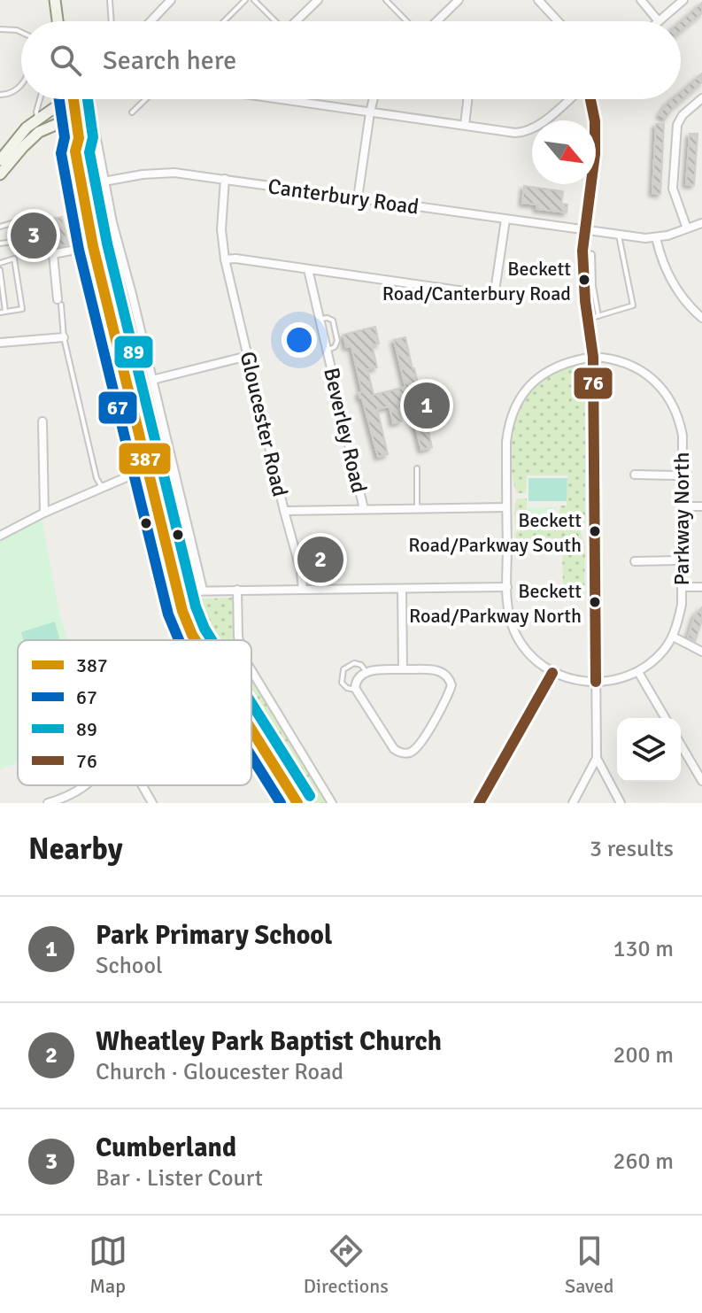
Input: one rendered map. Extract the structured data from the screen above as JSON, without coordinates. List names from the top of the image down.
{
  "streets": {
    "street": [
      "Canterbury Road",
      "Gloucester Road",
      "Beverley Road",
      "Parkway North"
    ]
  },
  "crossings": [
    ["Canterbury Road", "Gloucester Road"]
  ],
  "places": ["Beckett Road/Canterbury Road", "Beckett Road/Parkway South", "Beckett Road/Parkway North"],
  "lines": [
    "transit line 387",
    "transit line 67",
    "transit line 89",
    "transit line 76"
  ],
  "legend": [
    "387",
    "67",
    "89",
    "76"
  ],
  "north": "bottom right",
  "page": {
    "search": "Search here",
    "pins": ["3", "1", "2"],
    "heading": ["Nearby", "3 results"],
    "list": [
      {
        "mark": "1",
        "name": "Park Primary School",
        "note": "School",
        "value": "130 m"
      },
      {
        "mark": "2",
        "name": "Wheatley Park Baptist Church",
        "note": "Church · Gloucester Road",
        "value": "200 m"
      },
      {
        "mark": "3",
        "name": "Cumberland",
        "note": "Bar · Lister Court",
        "value": "260 m"
      }
    ],
    "nav": ["Map", "Directions", "Saved"]
  }
}
